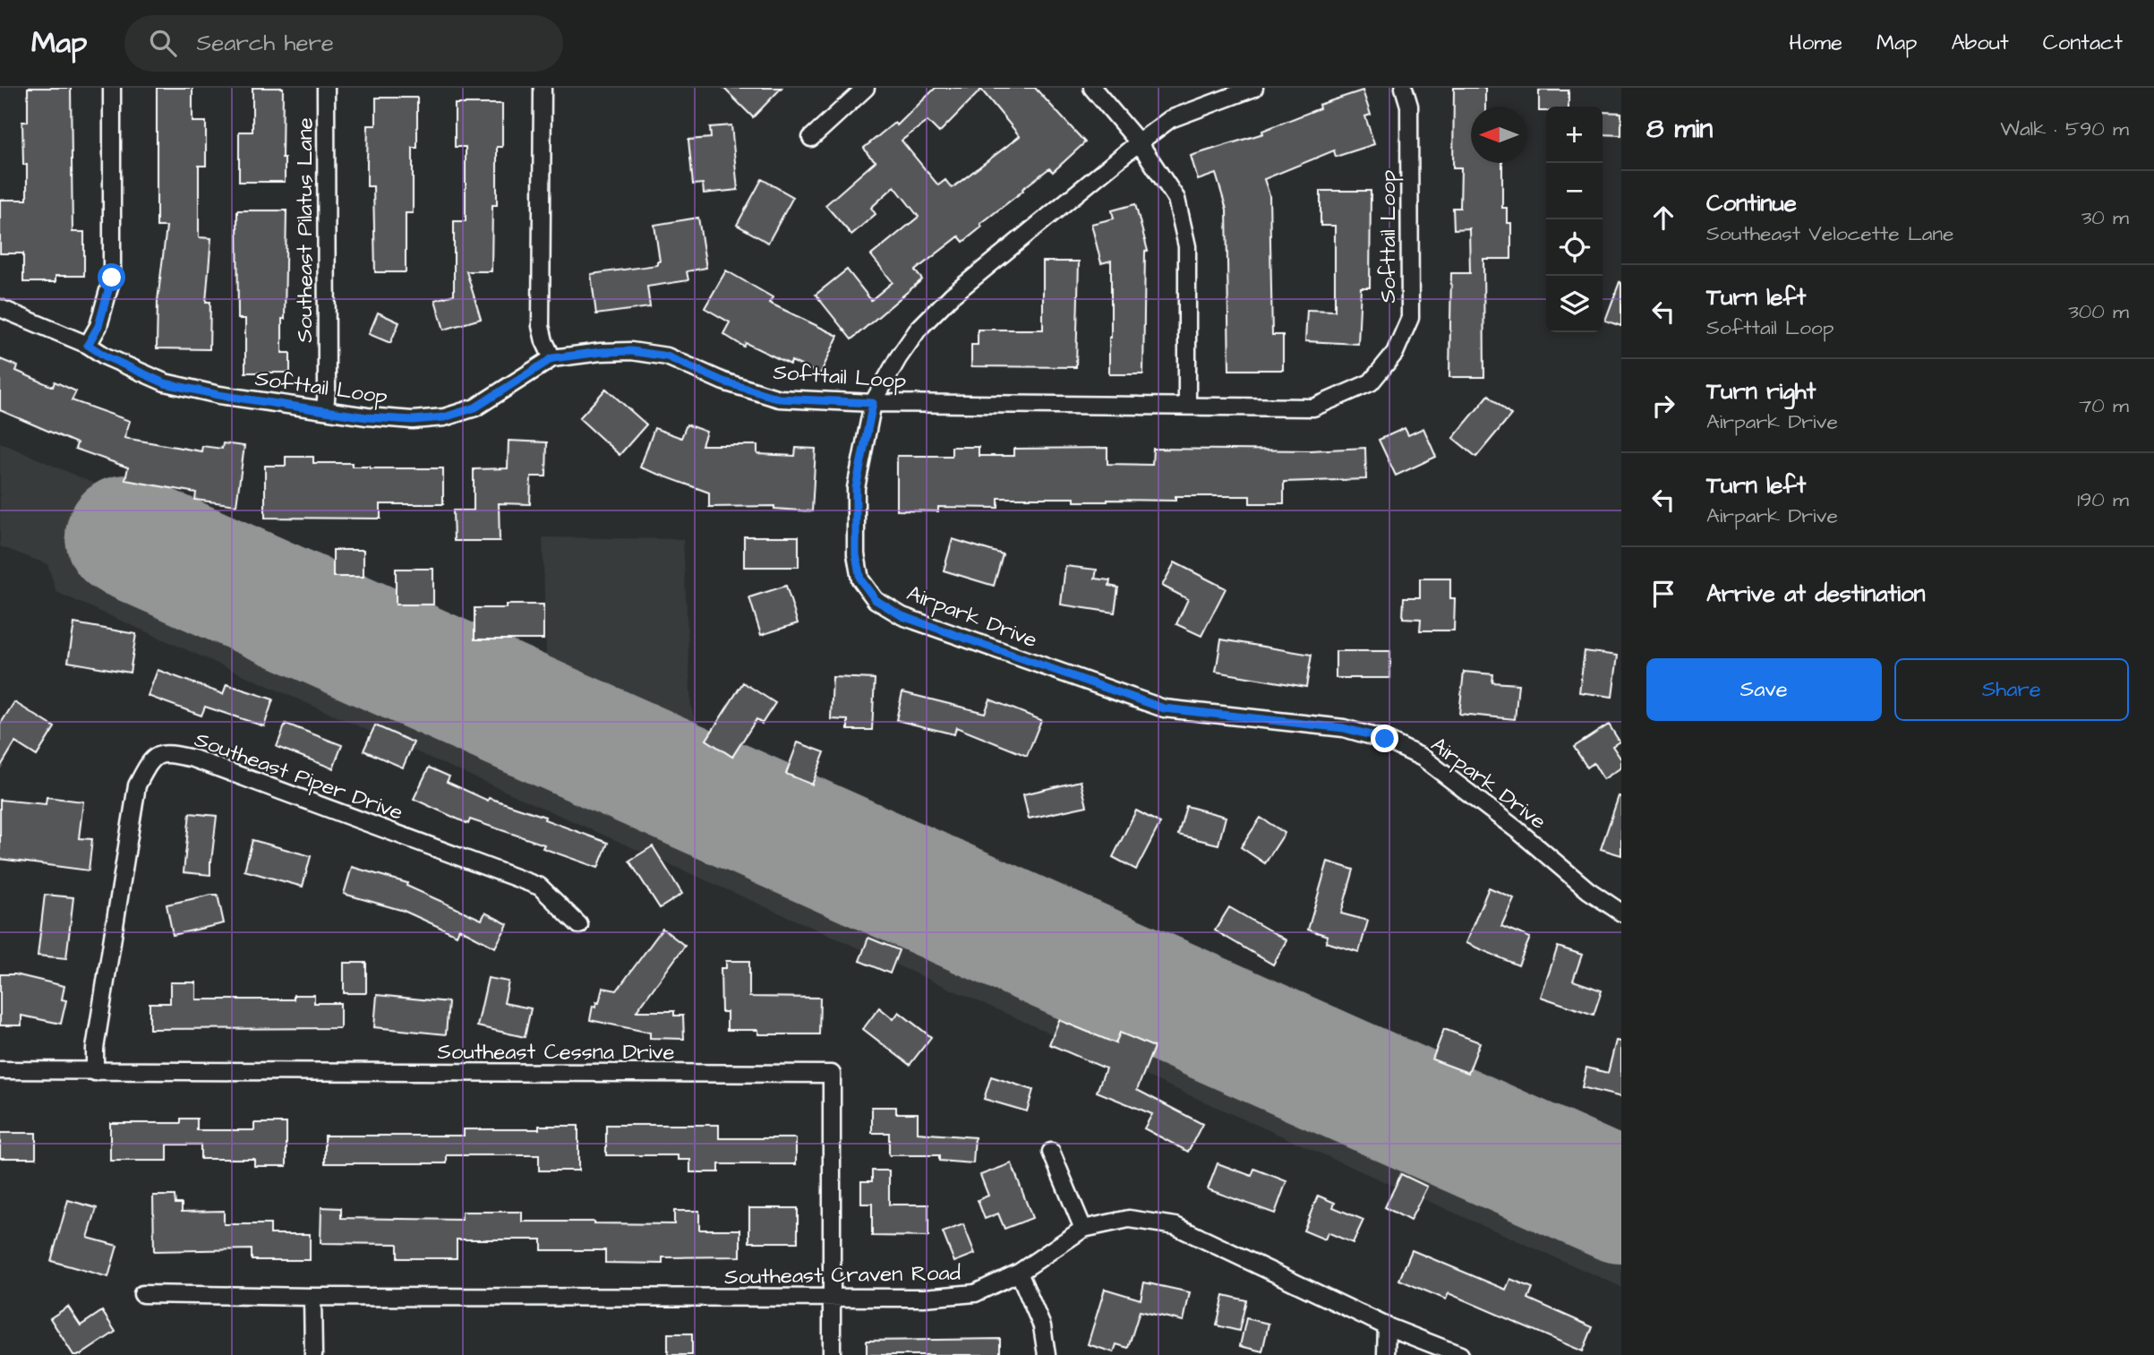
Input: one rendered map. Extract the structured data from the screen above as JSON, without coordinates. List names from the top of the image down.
{
  "streets": {
    "street": [
      "Southeast Pilatus Lane",
      "Softtail Loop",
      "Airpark Drive",
      "Southeast Piper Drive",
      "Southeast Cessna Drive",
      "Southeast Craven Road"
    ]
  },
  "crossings": [
    ["Southeast Pilatus Lane", "Softtail Loop"],
    ["Softtail Loop", "Airpark Drive"],
    ["Southeast Piper Drive", "Southeast Cessna Drive"],
    ["Southeast Cessna Drive", "Southeast Craven Road"]
  ],
  "north": "left",
  "page": {
    "header": "Map",
    "search": "Search here",
    "nav": [
      "Home",
      "Map",
      "About",
      "Contact"
    ],
    "heading": ["8 min", "Walk · 590 m"],
    "map_buttons": ["+", "−"],
    "list": [
      ["Continue", "Southeast Velocette Lane", "30 m"],
      ["Turn left", "Softtail Loop", "300 m"],
      ["Turn right", "Airpark Drive", "70 m"],
      ["Turn left", "Airpark Drive", "190 m"],
      "Arrive at destination"
    ],
    "buttons": ["Save", "Share"]
  }
}
